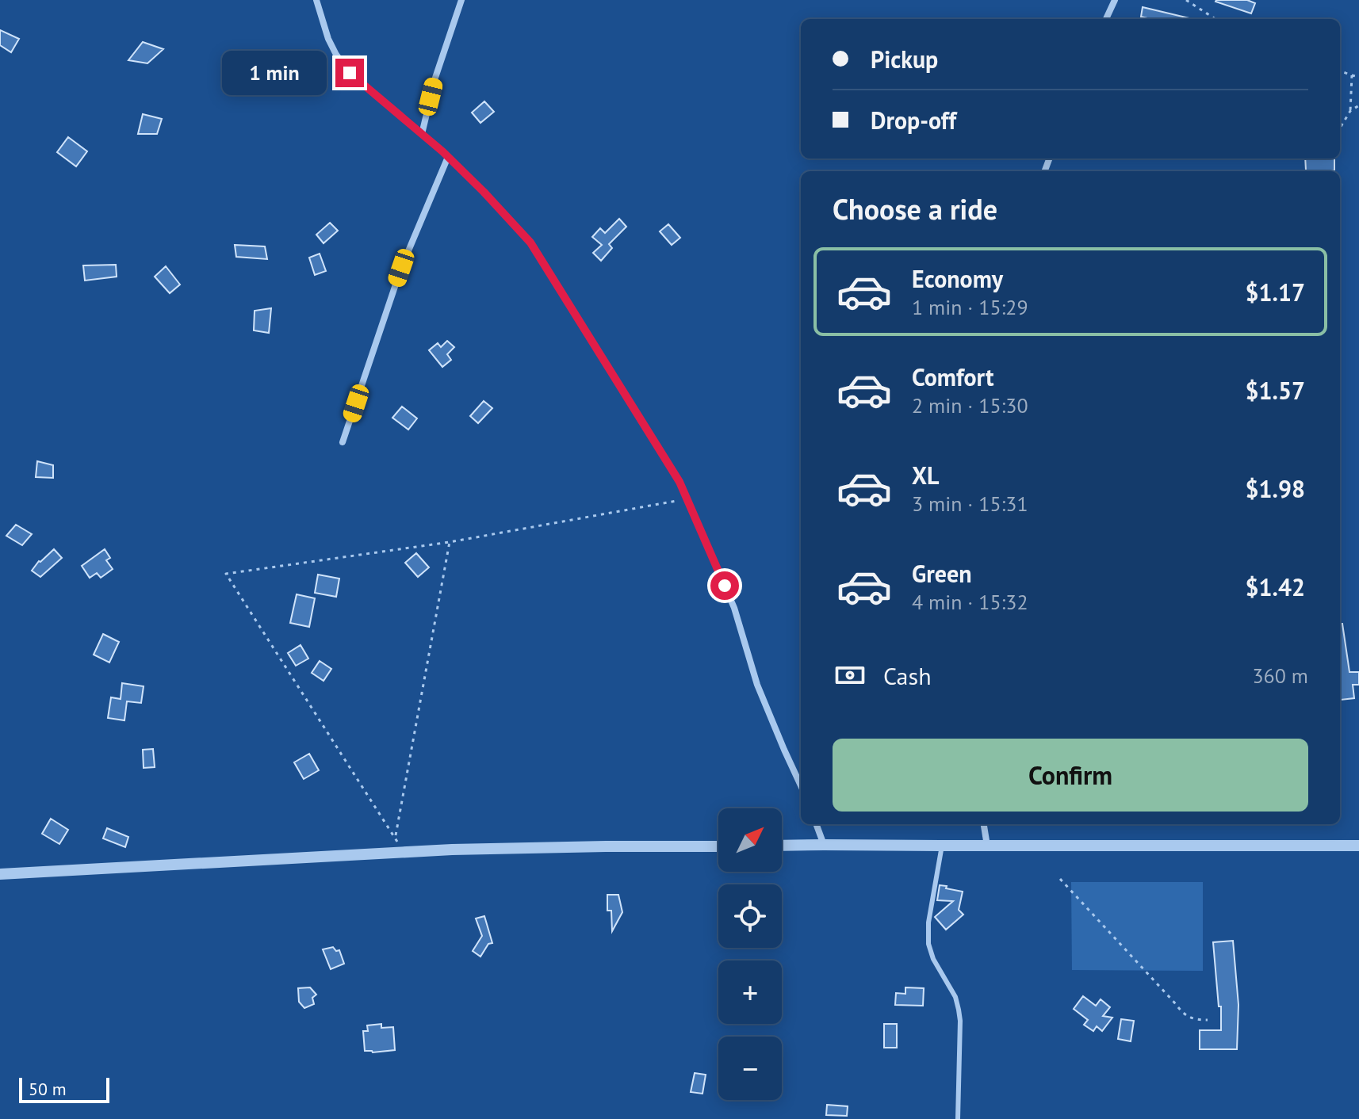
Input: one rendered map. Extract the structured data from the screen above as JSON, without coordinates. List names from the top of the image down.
{
  "scale_bar": "50 m",
  "north": "top right",
  "page": {
    "banner": ["Pickup", "Drop-off"],
    "bubble": "1 min",
    "heading": "Choose a ride",
    "list": [
      {
        "name": "Economy",
        "note": "1 min · 15:29",
        "value": "$1.17"
      },
      {
        "name": "Comfort",
        "note": "2 min · 15:30",
        "value": "$1.57"
      },
      {
        "name": "XL",
        "note": "3 min · 15:31",
        "value": "$1.98"
      },
      {
        "name": "Green",
        "note": "4 min · 15:32",
        "value": "$1.42"
      }
    ],
    "pay": ["Cash", "360 m"],
    "buttons": "Confirm",
    "map_buttons": ["+", "−"],
    "scale": "50 m"
  }
}
